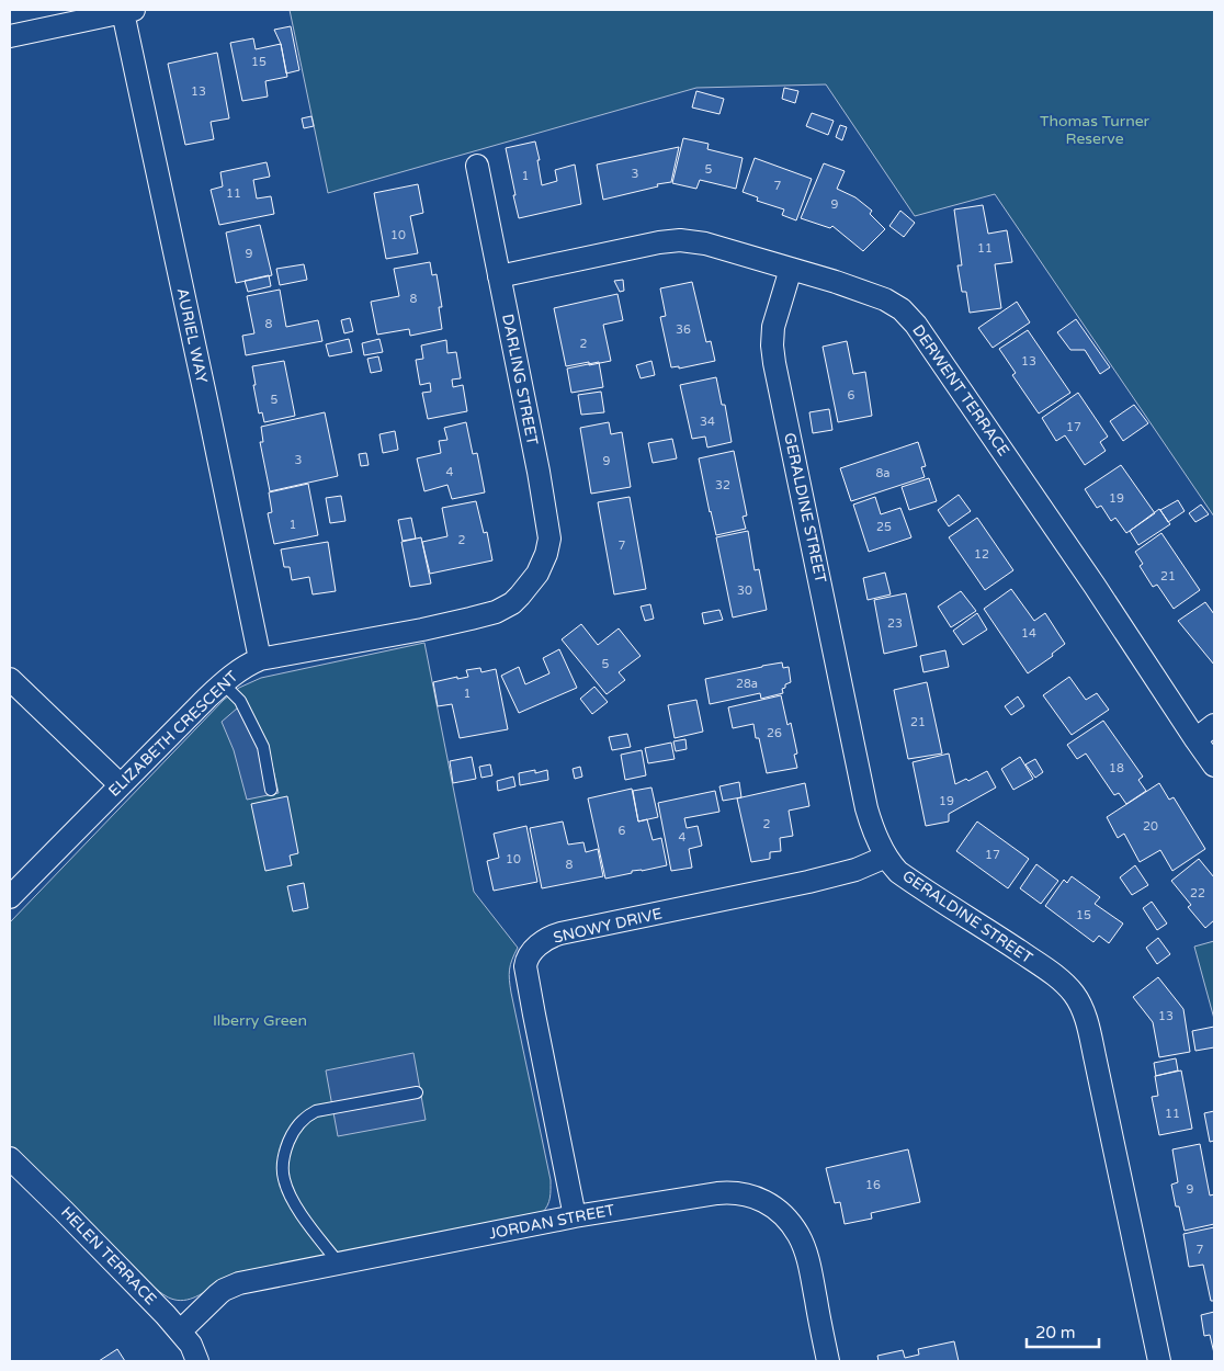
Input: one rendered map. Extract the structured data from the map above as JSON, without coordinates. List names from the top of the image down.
{
  "streets": {
    "street": [
      "AURIEL WAY",
      "DARLING STREET",
      "DERWENT TERRACE",
      "GERALDINE STREET",
      "ELIZABETH CRESCENT",
      "SNOWY DRIVE",
      "JORDAN STREET",
      "HELEN TERRACE"
    ]
  },
  "crossings": [
    ["AURIEL WAY", "ELIZABETH CRESCENT"],
    ["DARLING STREET", "DERWENT TERRACE"],
    ["DARLING STREET", "ELIZABETH CRESCENT"],
    ["DERWENT TERRACE", "GERALDINE STREET"],
    ["GERALDINE STREET", "SNOWY DRIVE"],
    ["SNOWY DRIVE", "JORDAN STREET"],
    ["JORDAN STREET", "HELEN TERRACE"]
  ],
  "parks": ["Thomas Turner Reserve", "Ilberry Green"],
  "house_numbers": [
    "15",
    "13",
    "5",
    "3",
    "1",
    "7",
    "11",
    "9",
    "10",
    "11",
    "9",
    "8",
    "8",
    "36",
    "2",
    "13",
    "6",
    "5",
    "34",
    "17",
    "3",
    "9",
    "4",
    "8a",
    "32",
    "19",
    "1",
    "25",
    "2",
    "7",
    "12",
    "21",
    "30",
    "23",
    "14",
    "5",
    "28a",
    "1",
    "21",
    "26",
    "18",
    "19",
    "2",
    "20",
    "6",
    "4",
    "17",
    "10",
    "8",
    "22",
    "15",
    "13",
    "11",
    "16",
    "9",
    "7"
  ],
  "scale_bar": "20 m"
}
